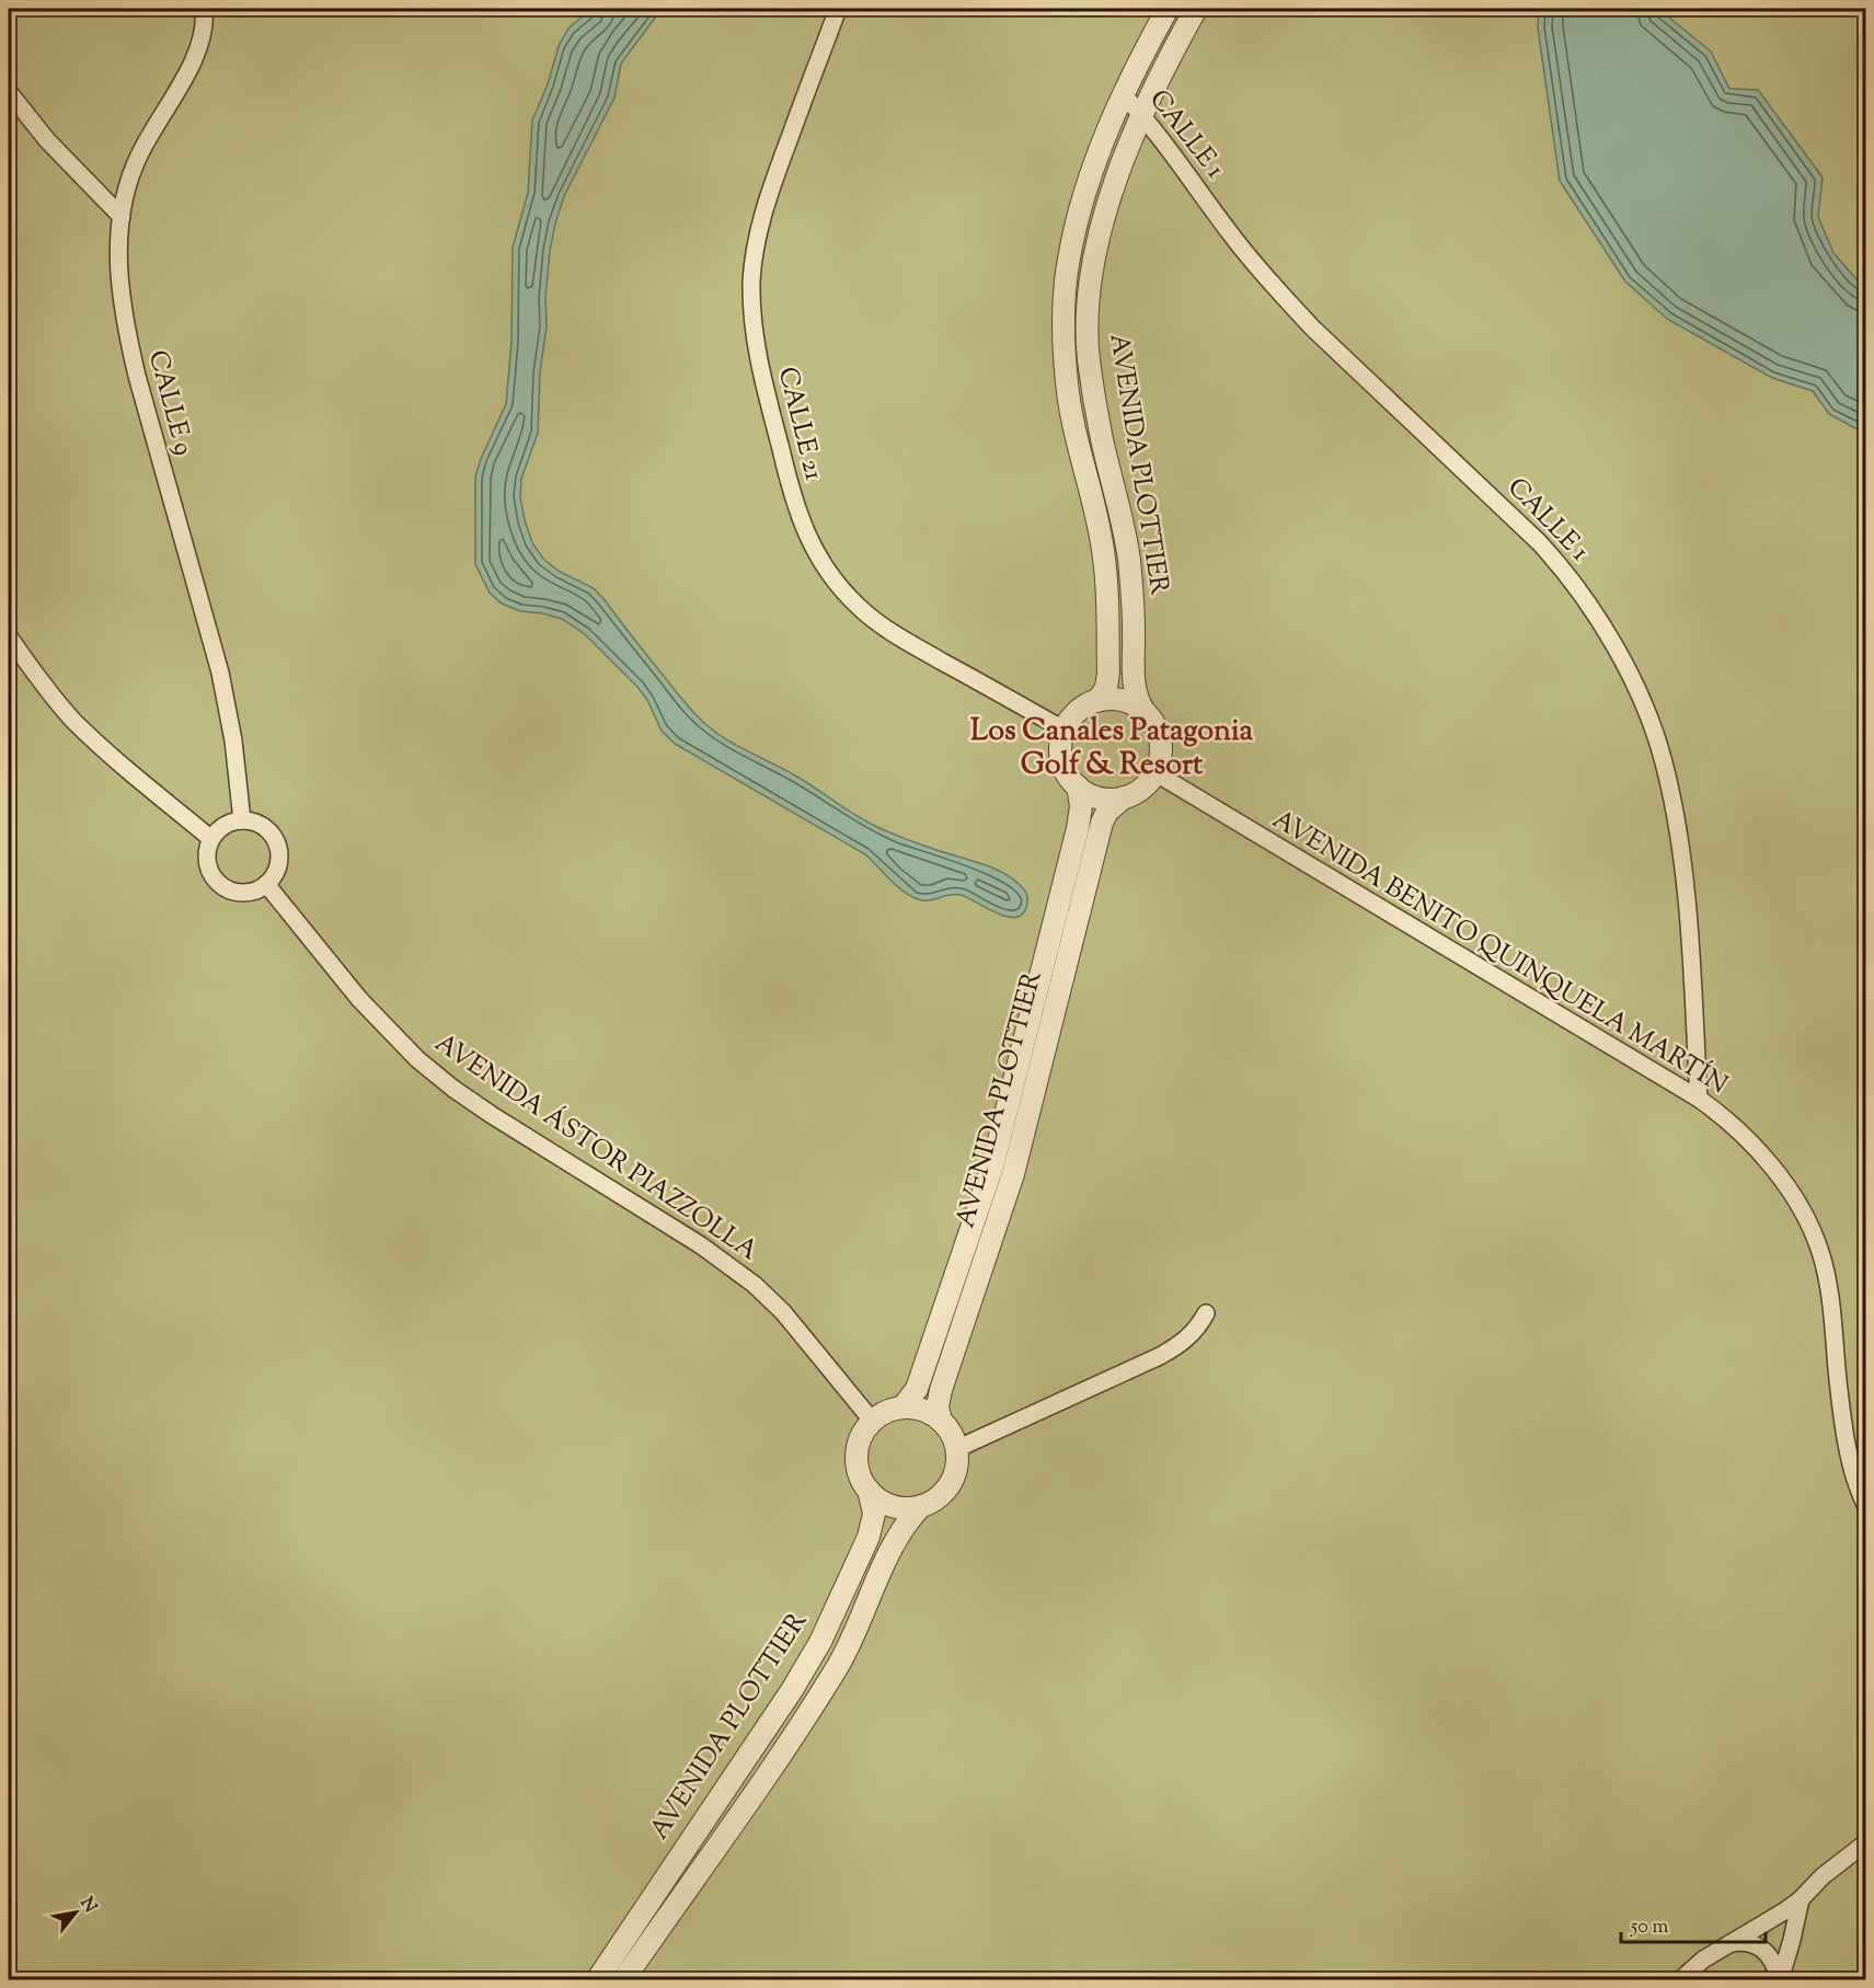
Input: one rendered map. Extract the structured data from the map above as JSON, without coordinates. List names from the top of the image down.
{
  "streets": {
    "street": [
      "CALLE 1",
      "CALLE 9",
      "CALLE 21",
      "AVENIDA PLOTTIER",
      "AVENIDA BENITO QUINQUELA MARTÍN",
      "AVENIDA ÁSTOR PIAZZOLLA"
    ]
  },
  "crossings": [
    ["CALLE 1", "AVENIDA PLOTTIER"],
    ["CALLE 1", "AVENIDA BENITO QUINQUELA MARTÍN"],
    ["CALLE 9", "AVENIDA ÁSTOR PIAZZOLLA"],
    ["CALLE 21", "AVENIDA PLOTTIER"],
    ["CALLE 21", "AVENIDA BENITO QUINQUELA MARTÍN"],
    ["AVENIDA PLOTTIER", "AVENIDA BENITO QUINQUELA MARTÍN"],
    ["AVENIDA PLOTTIER", "AVENIDA ÁSTOR PIAZZOLLA"]
  ],
  "districts": ["Los Canales Patagonia Golf & Resort"],
  "scale_bar": "50 m",
  "north": "top right"
}
